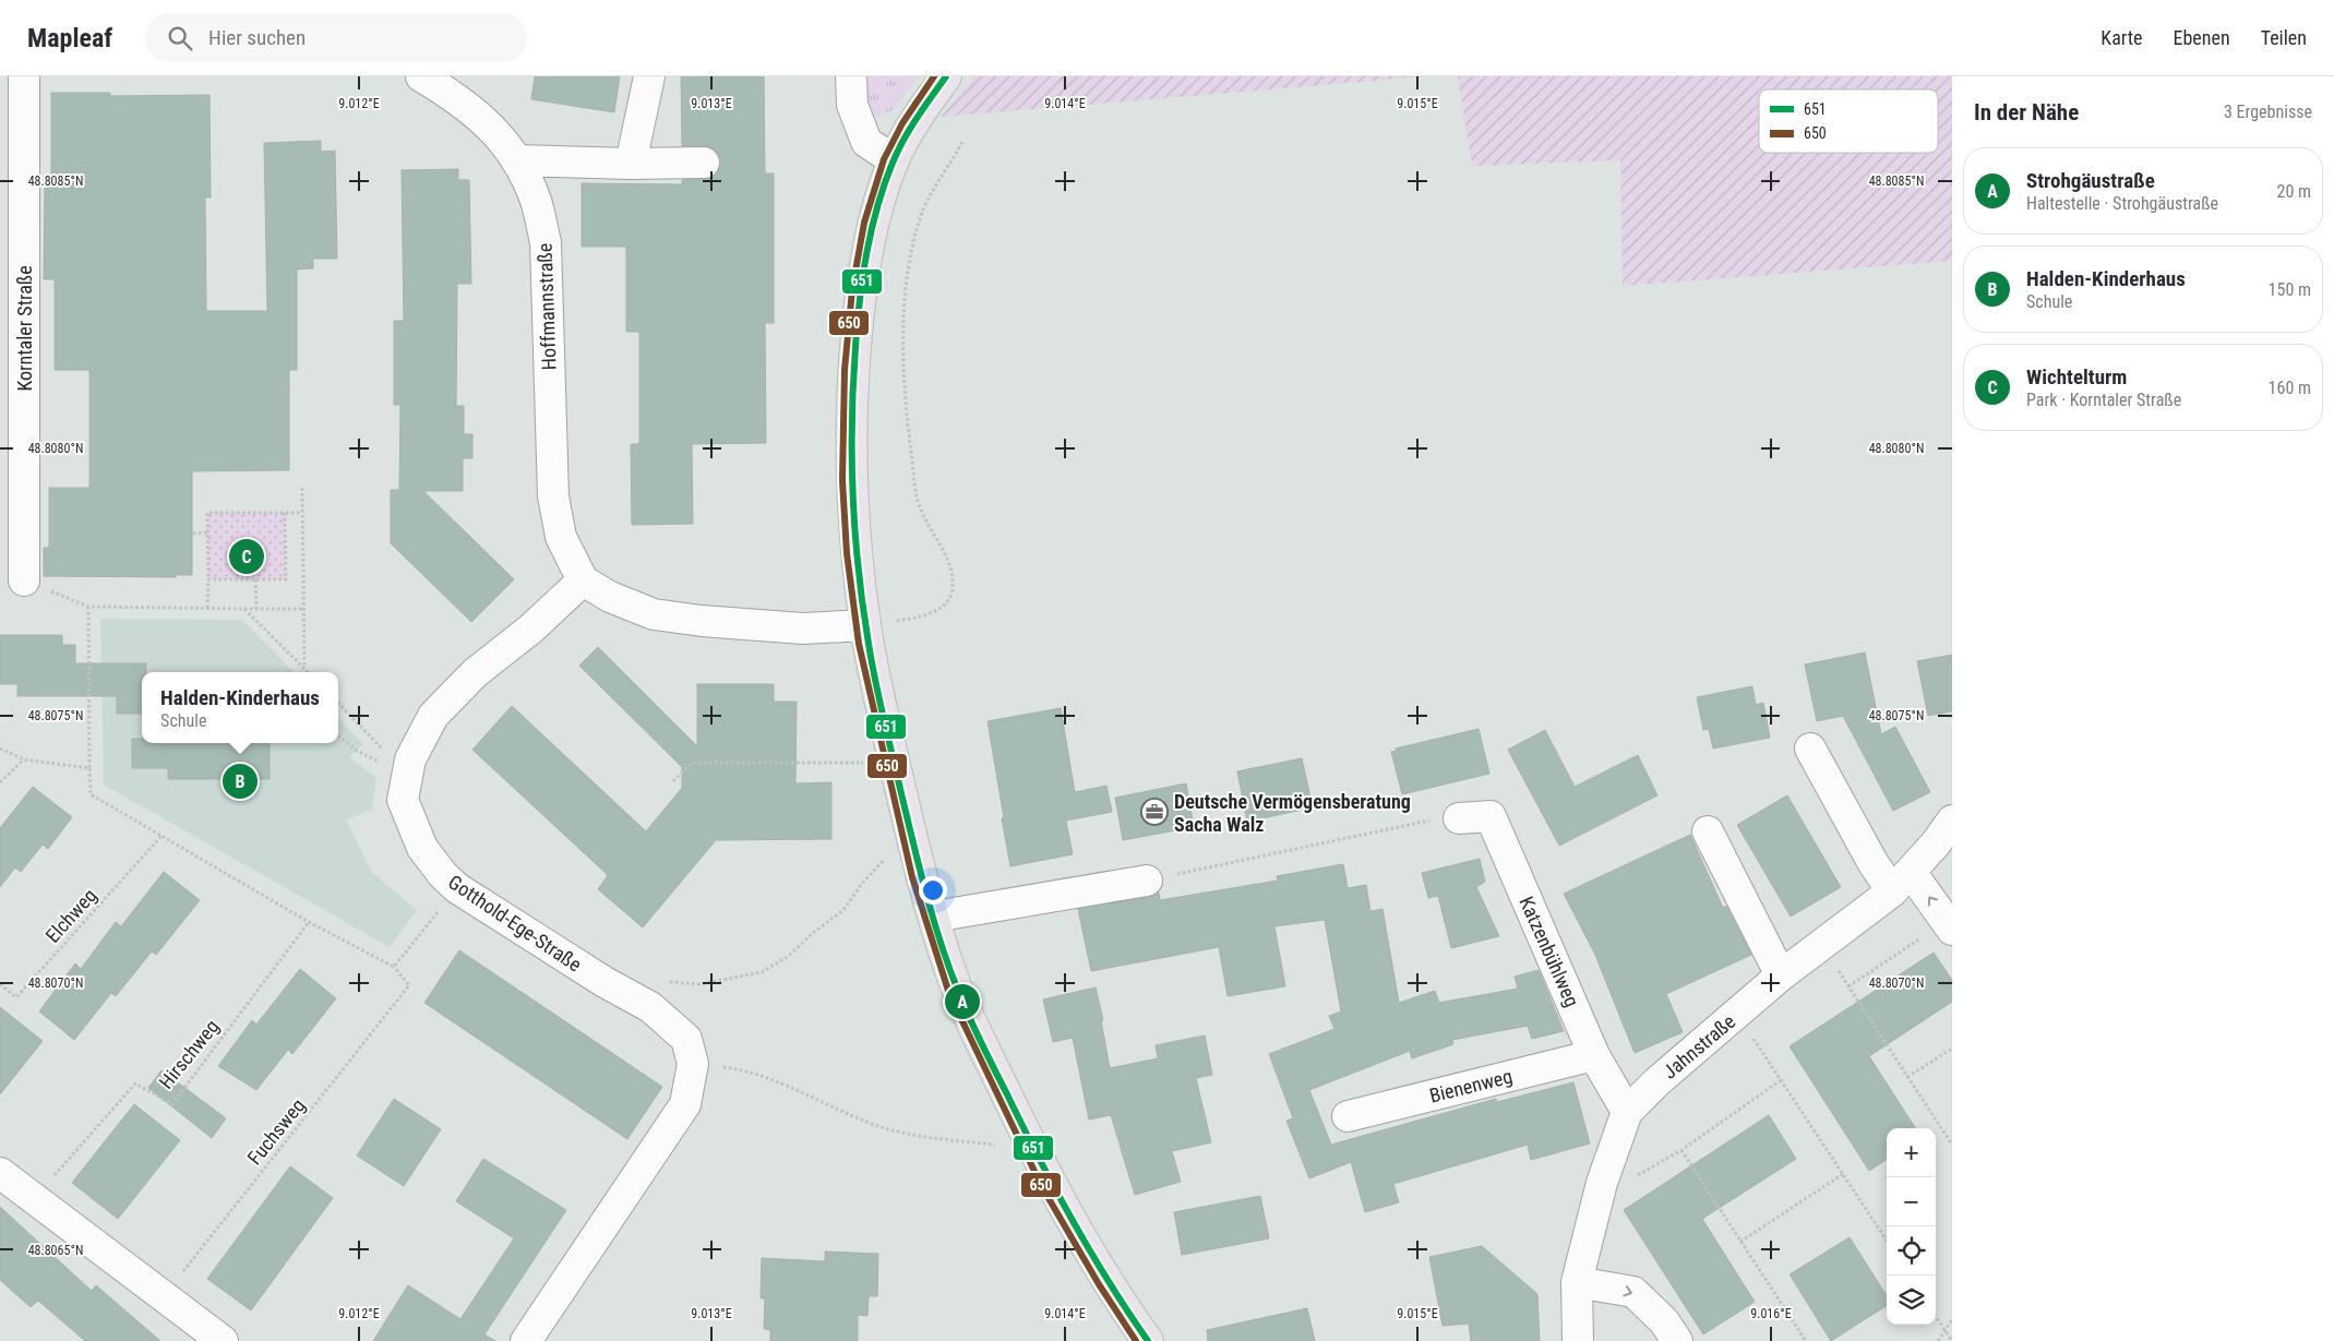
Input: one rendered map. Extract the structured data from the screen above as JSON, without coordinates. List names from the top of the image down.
{
  "streets": {
    "street": [
      "Hoffmannstraße",
      "Korntaler Straße",
      "Gotthold-Ege-Straße",
      "Katzenbühlweg",
      "Jahnstraße",
      "Bienenweg"
    ],
    "path": ["Elchweg", "Hirschweg", "Fuchsweg"]
  },
  "crossings": [
    ["Katzenbühlweg", "Jahnstraße"],
    ["Katzenbühlweg", "Bienenweg"]
  ],
  "places": {
    "office": ["Deutsche Vermögensberatung Sacha Walz"]
  },
  "lines": ["transit line 651", "transit line 650"],
  "legend": ["651", "650"],
  "page": {
    "header": "Mapleaf",
    "search": "Hier suchen",
    "nav": ["Karte", "Ebenen", "Teilen"],
    "heading": ["In der Nähe", "3 Ergebnisse"],
    "list": [
      {
        "mark": "A",
        "name": "Strohgäustraße",
        "note": "Haltestelle · Strohgäustraße",
        "value": "20 m"
      },
      {
        "mark": "B",
        "name": "Halden-Kinderhaus",
        "note": "Schule",
        "value": "150 m"
      },
      {
        "mark": "C",
        "name": "Wichtelturm",
        "note": "Park · Korntaler Straße",
        "value": "160 m"
      }
    ],
    "pins": ["C", "B", "A"],
    "popup": ["Halden-Kinderhaus", "Schule"],
    "map_buttons": ["+", "−"]
  },
  "coordinates": [
    "9.012°E",
    "9.013°E",
    "9.014°E",
    "9.015°E",
    "48.8085°N",
    "48.8080°N",
    "48.8075°N",
    "48.8070°N",
    "48.8065°N",
    "9.016°E"
  ]
}
